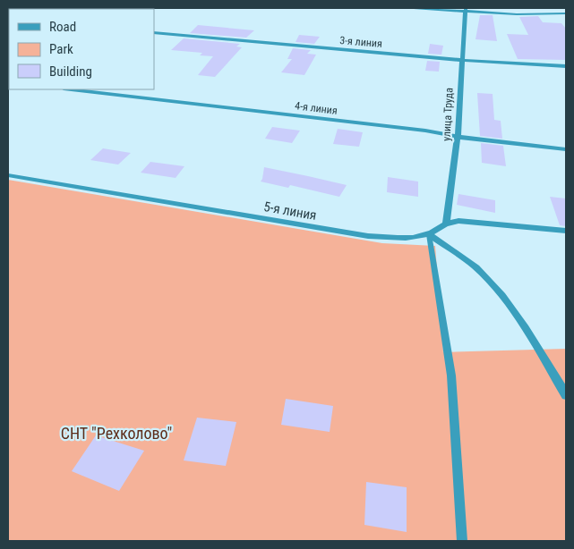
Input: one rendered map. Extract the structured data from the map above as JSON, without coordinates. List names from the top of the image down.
{
  "streets": {
    "street": [
      "3-я линия",
      "4-я линия",
      "улица Труда",
      "5-я линия"
    ]
  },
  "crossings": [
    ["3-я линия", "улица Труда"],
    ["4-я линия", "улица Труда"],
    ["улица Труда", "5-я линия"]
  ],
  "parks": ["СНТ \"Рехколово\""],
  "legend": ["Road", "Park", "Building"]
}
